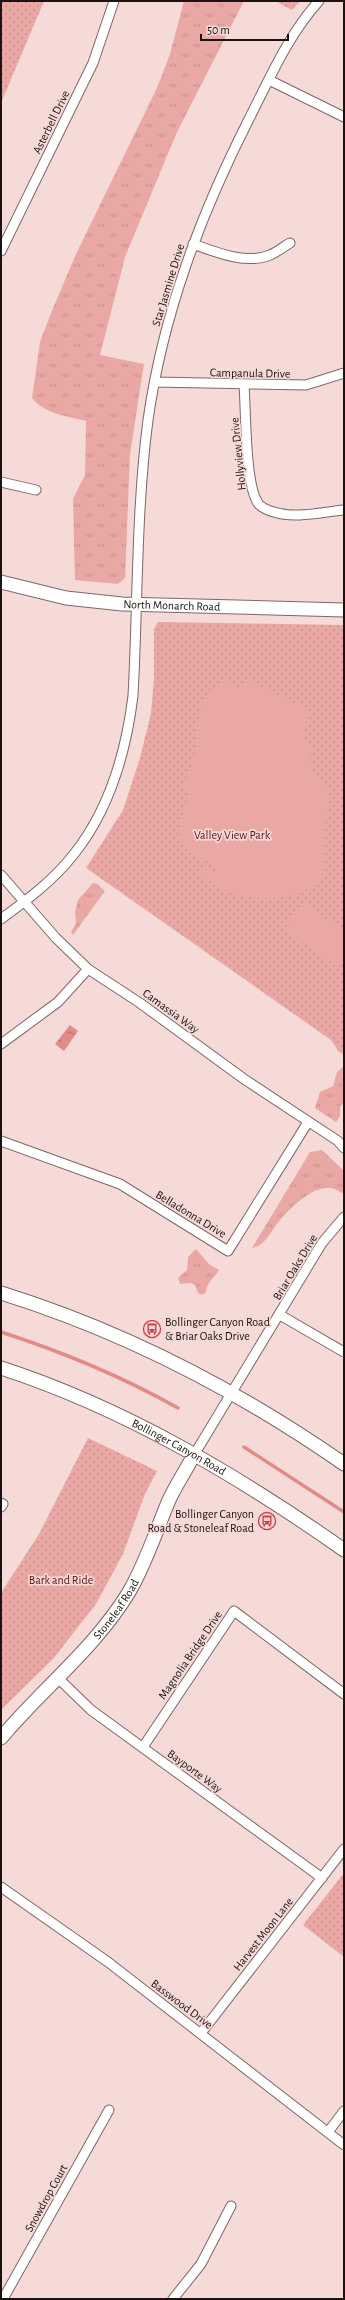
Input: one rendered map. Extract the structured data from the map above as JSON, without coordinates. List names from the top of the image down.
{
  "streets": {
    "main road": ["North Monarch Road", "Bollinger Canyon Road", "Stoneleaf Road"],
    "street": [
      "Asterbell Drive",
      "Star Jasmine Drive",
      "Campanula Drive",
      "Hollyview Drive",
      "Camassia Way",
      "Belladonna Drive",
      "Briar Oaks Drive",
      "Magnolia Bridge Drive",
      "Bayporte Way",
      "Harvest Moon Lane",
      "Basswood Drive",
      "Snowdrop Court"
    ]
  },
  "crossings": [
    ["Star Jasmine Drive", "Campanula Drive"],
    ["Star Jasmine Drive", "North Monarch Road"],
    ["Star Jasmine Drive", "Camassia Way"],
    ["Campanula Drive", "Hollyview Drive"],
    ["Camassia Way", "Belladonna Drive"],
    ["Briar Oaks Drive", "Bollinger Canyon Road"],
    ["Briar Oaks Drive", "Stoneleaf Road"],
    ["Bollinger Canyon Road", "Stoneleaf Road"],
    ["Stoneleaf Road", "Bayporte Way"],
    ["Magnolia Bridge Drive", "Bayporte Way"],
    ["Bayporte Way", "Harvest Moon Lane"],
    ["Harvest Moon Lane", "Basswood Drive"]
  ],
  "parks": ["Valley View Park", "Bark and Ride"],
  "places": {
    "bus stop": ["Bollinger Canyon Road & Briar Oaks Drive", "Bollinger Canyon Road & Stoneleaf Road"]
  },
  "scale_bar": "50 m"
}
